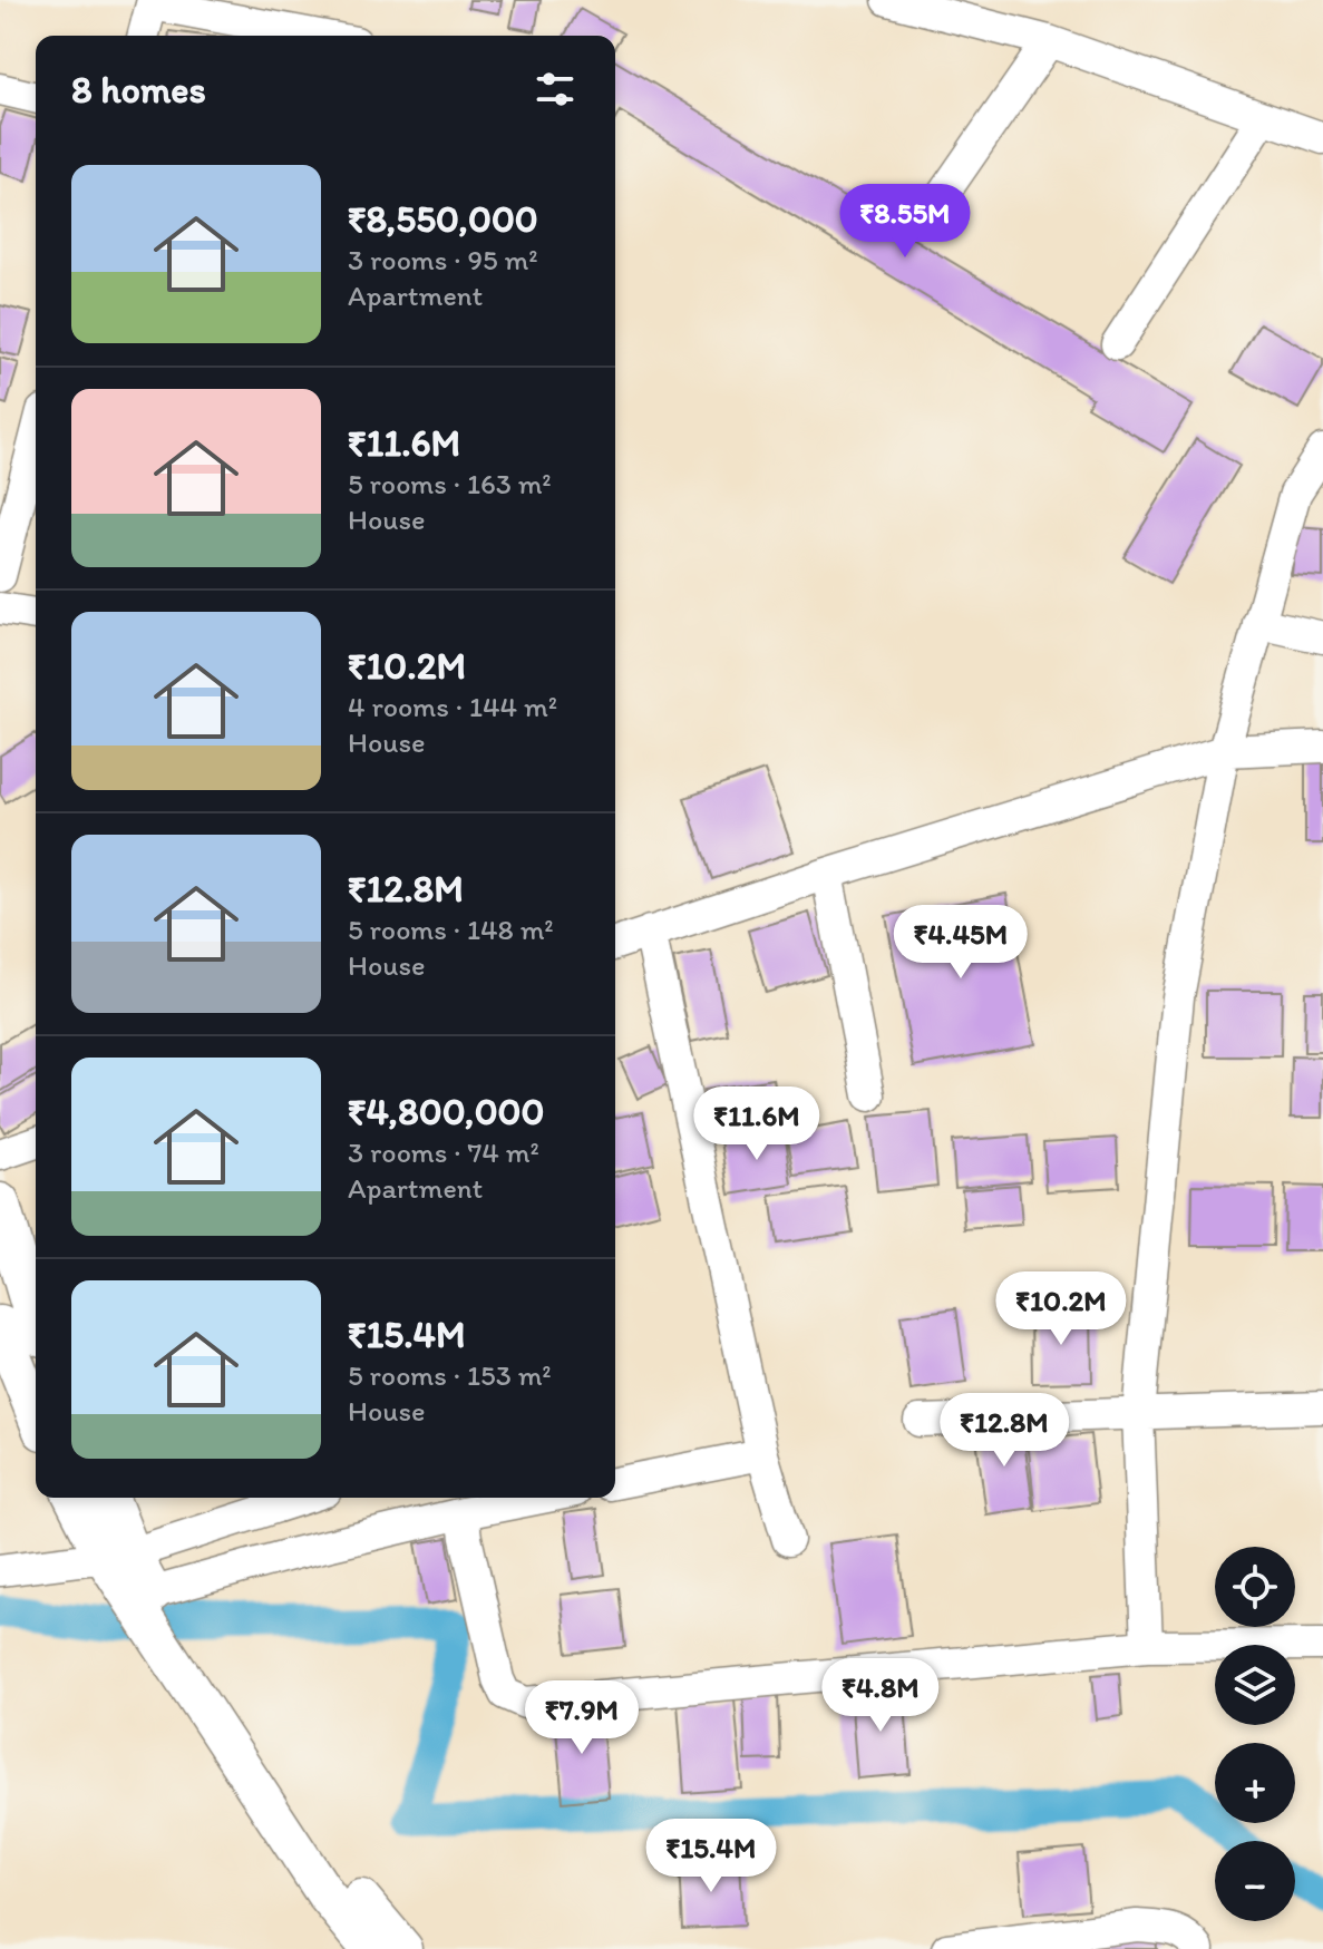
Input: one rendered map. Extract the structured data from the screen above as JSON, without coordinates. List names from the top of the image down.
{
  "page": {
    "heading": "8 homes",
    "list": [
      {
        "name": "₹8,550,000",
        "note": "3 rooms · 95 m² · Apartment"
      },
      {
        "name": "₹11.6M",
        "note": "5 rooms · 163 m² · House"
      },
      {
        "name": "₹10.2M",
        "note": "4 rooms · 144 m² · House"
      },
      {
        "name": "₹12.8M",
        "note": "5 rooms · 148 m² · House"
      },
      {
        "name": "₹4,800,000",
        "note": "3 rooms · 74 m² · Apartment"
      },
      {
        "name": "₹15.4M",
        "note": "5 rooms · 153 m² · House"
      }
    ],
    "price": [
      "₹8.55M",
      "₹4.45M",
      "₹11.6M",
      "₹10.2M",
      "₹12.8M",
      "₹4.8M",
      "₹7.9M",
      "₹15.4M"
    ],
    "map_buttons": ["+", "−"]
  }
}
